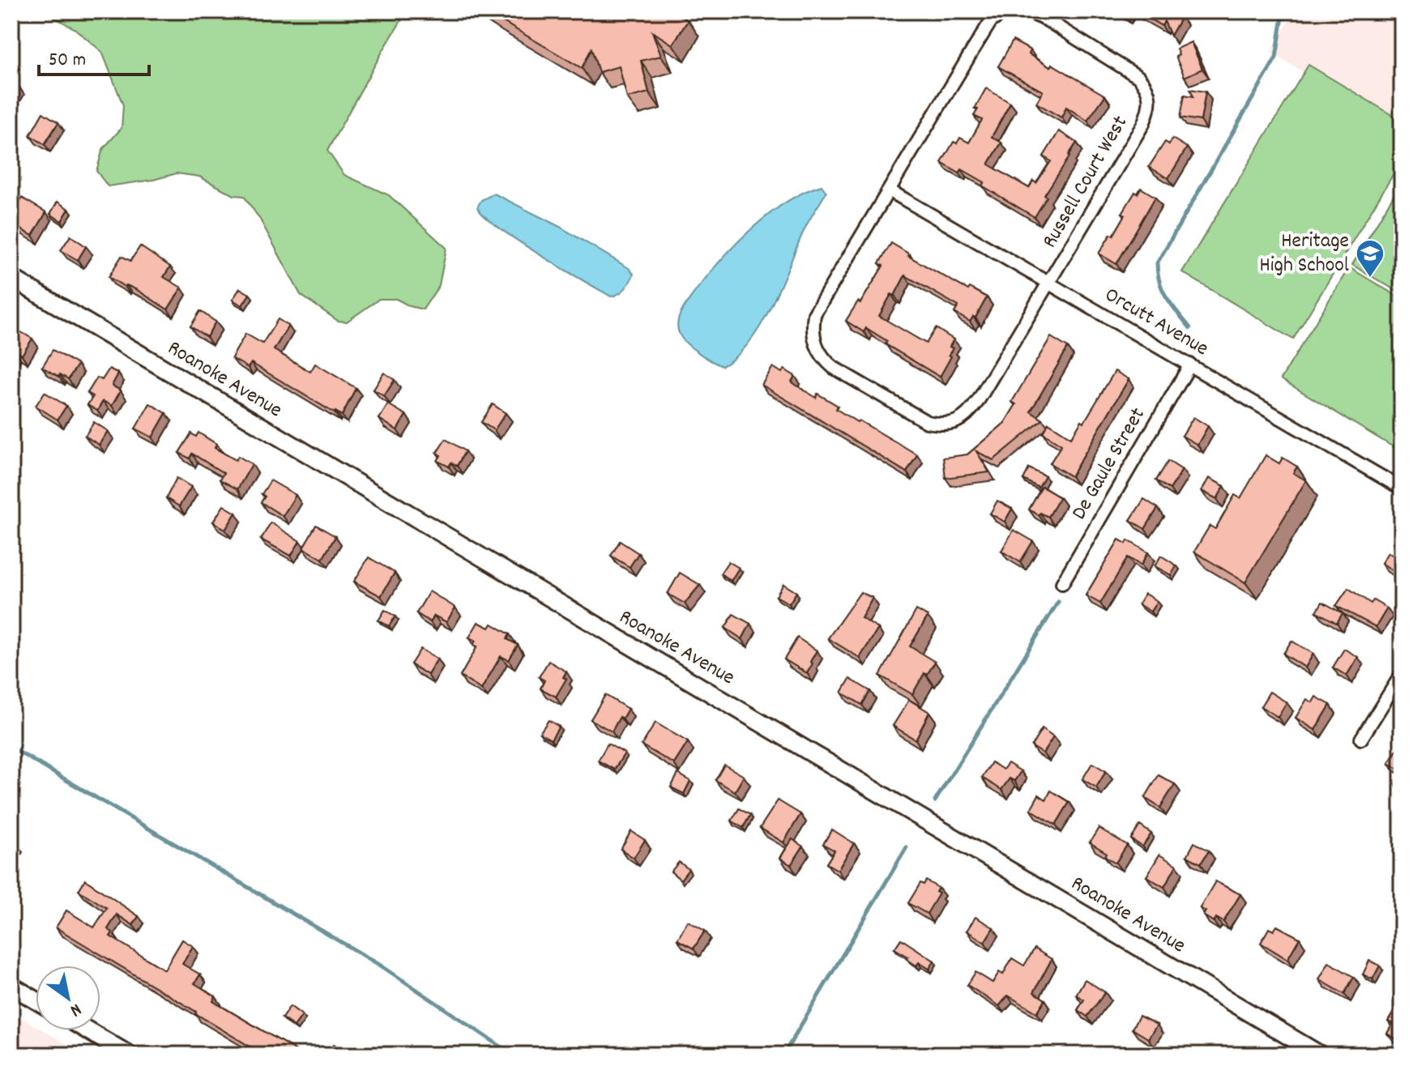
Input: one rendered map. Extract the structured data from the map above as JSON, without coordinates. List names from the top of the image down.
{
  "streets": {
    "street": [
      "Russell Court West",
      "Orcutt Avenue",
      "Roanoke Avenue",
      "De Gaule Street"
    ]
  },
  "crossings": [
    ["Russell Court West", "Orcutt Avenue"],
    ["Orcutt Avenue", "De Gaule Street"]
  ],
  "places": {
    "school or university": ["Heritage High School"]
  },
  "scale_bar": "50 m",
  "north": "bottom right"
}
